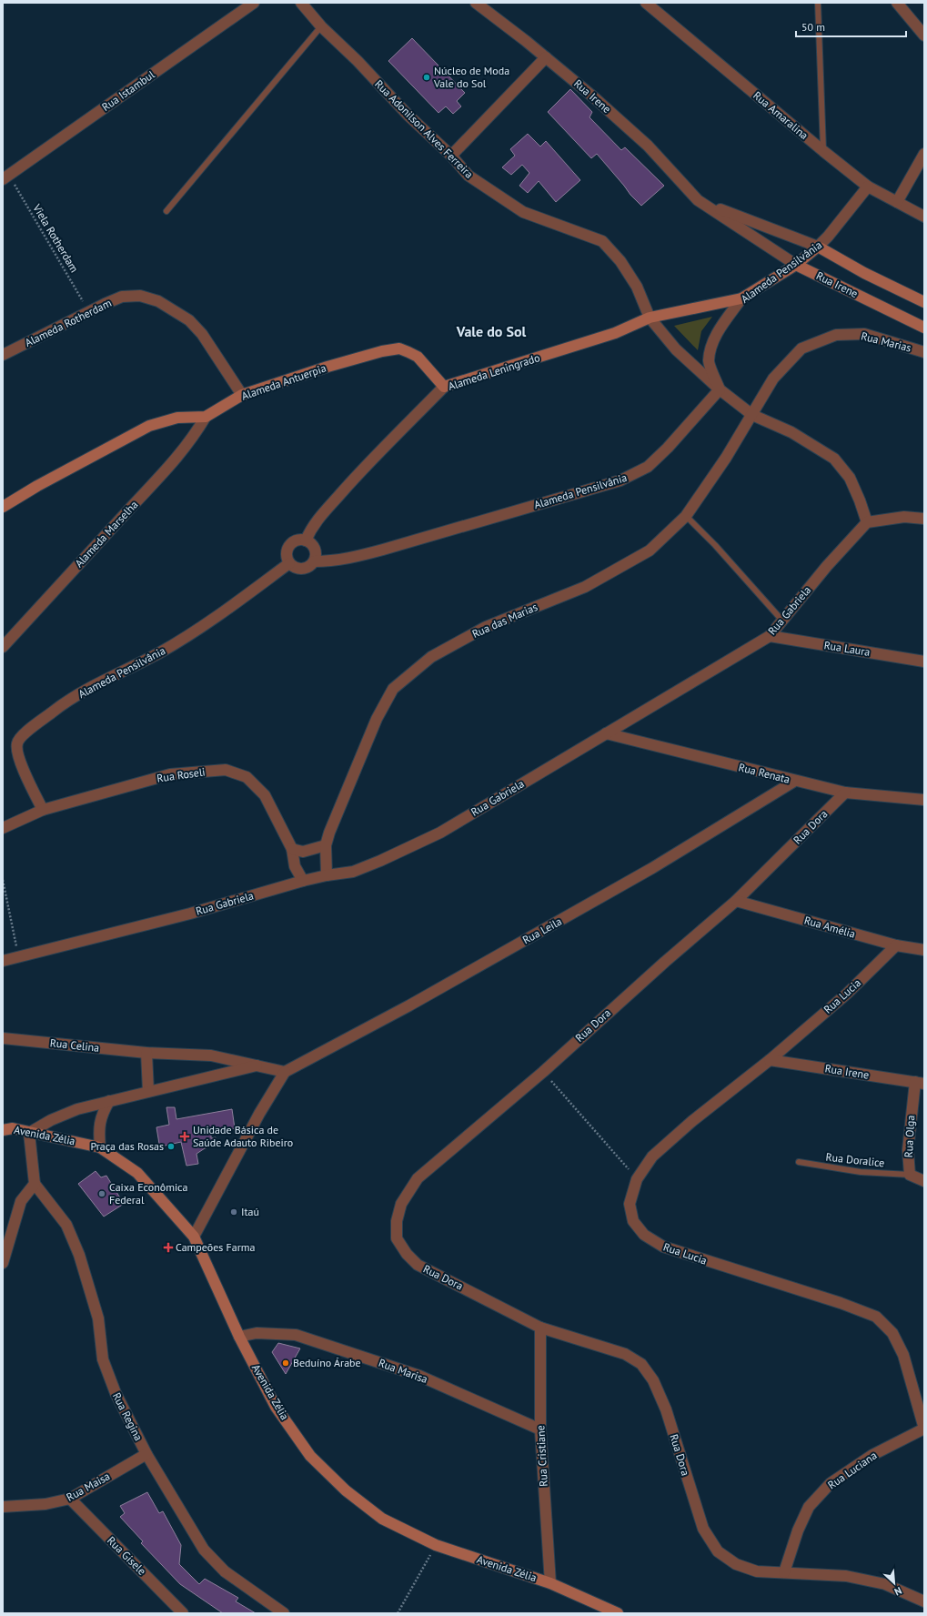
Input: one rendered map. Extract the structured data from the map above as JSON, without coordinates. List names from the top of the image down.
{
  "streets": {
    "street": [
      "Rua Istambul",
      "Rua Irene",
      "Rua Amaralina",
      "Rua Adonilson Alves Ferreira",
      "Alameda Pensilvânia",
      "Alameda Rotherdam",
      "Rua Marias",
      "Alameda Leningrado",
      "Alameda Antuerpia",
      "Alameda Marselha",
      "Rua Gabriela",
      "Rua das Marias",
      "Rua Laura",
      "Rua Renata",
      "Rua Roseli",
      "Rua Dora",
      "Rua Amélia",
      "Rua Leila",
      "Rua Lucia",
      "Rua Celina",
      "Avenida Zélia",
      "Rua Olga",
      "Rua Marisa",
      "Rua Regina",
      "Rua Cristiane",
      "Rua Luciana",
      "Rua Maisa",
      "Rua Gisele"
    ],
    "lane": ["Rua Doralice"],
    "path": ["Viela Rotherdam"]
  },
  "crossings": [
    ["Rua Istambul", "Viela Rotherdam"],
    ["Rua Irene", "Alameda Pensilvânia"],
    ["Rua Irene", "Rua Lucia"],
    ["Rua Irene", "Rua Olga"],
    ["Rua Amaralina", "Alameda Pensilvânia"],
    ["Rua Adonilson Alves Ferreira", "Alameda Pensilvânia"],
    ["Rua Adonilson Alves Ferreira", "Rua Marias"],
    ["Rua Adonilson Alves Ferreira", "Alameda Leningrado"],
    ["Rua Adonilson Alves Ferreira", "Rua Gabriela"],
    ["Rua Adonilson Alves Ferreira", "Rua das Marias"],
    ["Viela Rotherdam", "Alameda Rotherdam"],
    ["Alameda Pensilvânia", "Alameda Leningrado"],
    ["Alameda Pensilvânia", "Rua Roseli"],
    ["Alameda Rotherdam", "Alameda Antuerpia"],
    ["Rua Marias", "Rua das Marias"],
    ["Alameda Leningrado", "Alameda Antuerpia"],
    ["Alameda Antuerpia", "Alameda Marselha"],
    ["Rua Gabriela", "Rua das Marias"],
    ["Rua Gabriela", "Rua Laura"],
    ["Rua Gabriela", "Rua Renata"],
    ["Rua Gabriela", "Rua Roseli"],
    ["Rua Renata", "Rua Dora"],
    ["Rua Renata", "Rua Leila"],
    ["Rua Dora", "Rua Amélia"],
    ["Rua Dora", "Rua Cristiane"],
    ["Rua Dora", "Rua Luciana"],
    ["Rua Amélia", "Rua Lucia"],
    ["Rua Leila", "Rua Celina"],
    ["Rua Lucia", "Rua Luciana"],
    ["Avenida Zélia", "Rua Marisa"],
    ["Avenida Zélia", "Rua Cristiane"],
    ["Rua Olga", "Rua Doralice"],
    ["Rua Marisa", "Rua Cristiane"],
    ["Rua Regina", "Rua Maisa"],
    ["Rua Maisa", "Rua Gisele"]
  ],
  "districts": ["Vale do Sol"],
  "places": {
    "other": [
      "Núcleo de Moda Vale do Sol",
      "Praça das Rosas",
      "Caixa Econômica Federal",
      "Itaú",
      "Beduíno Árabe"
    ],
    "health": ["Unidade Básica de Saúde Adauto Ribeiro", "Campeões Farma"]
  },
  "scale_bar": "50 m",
  "north": "bottom right"
}
